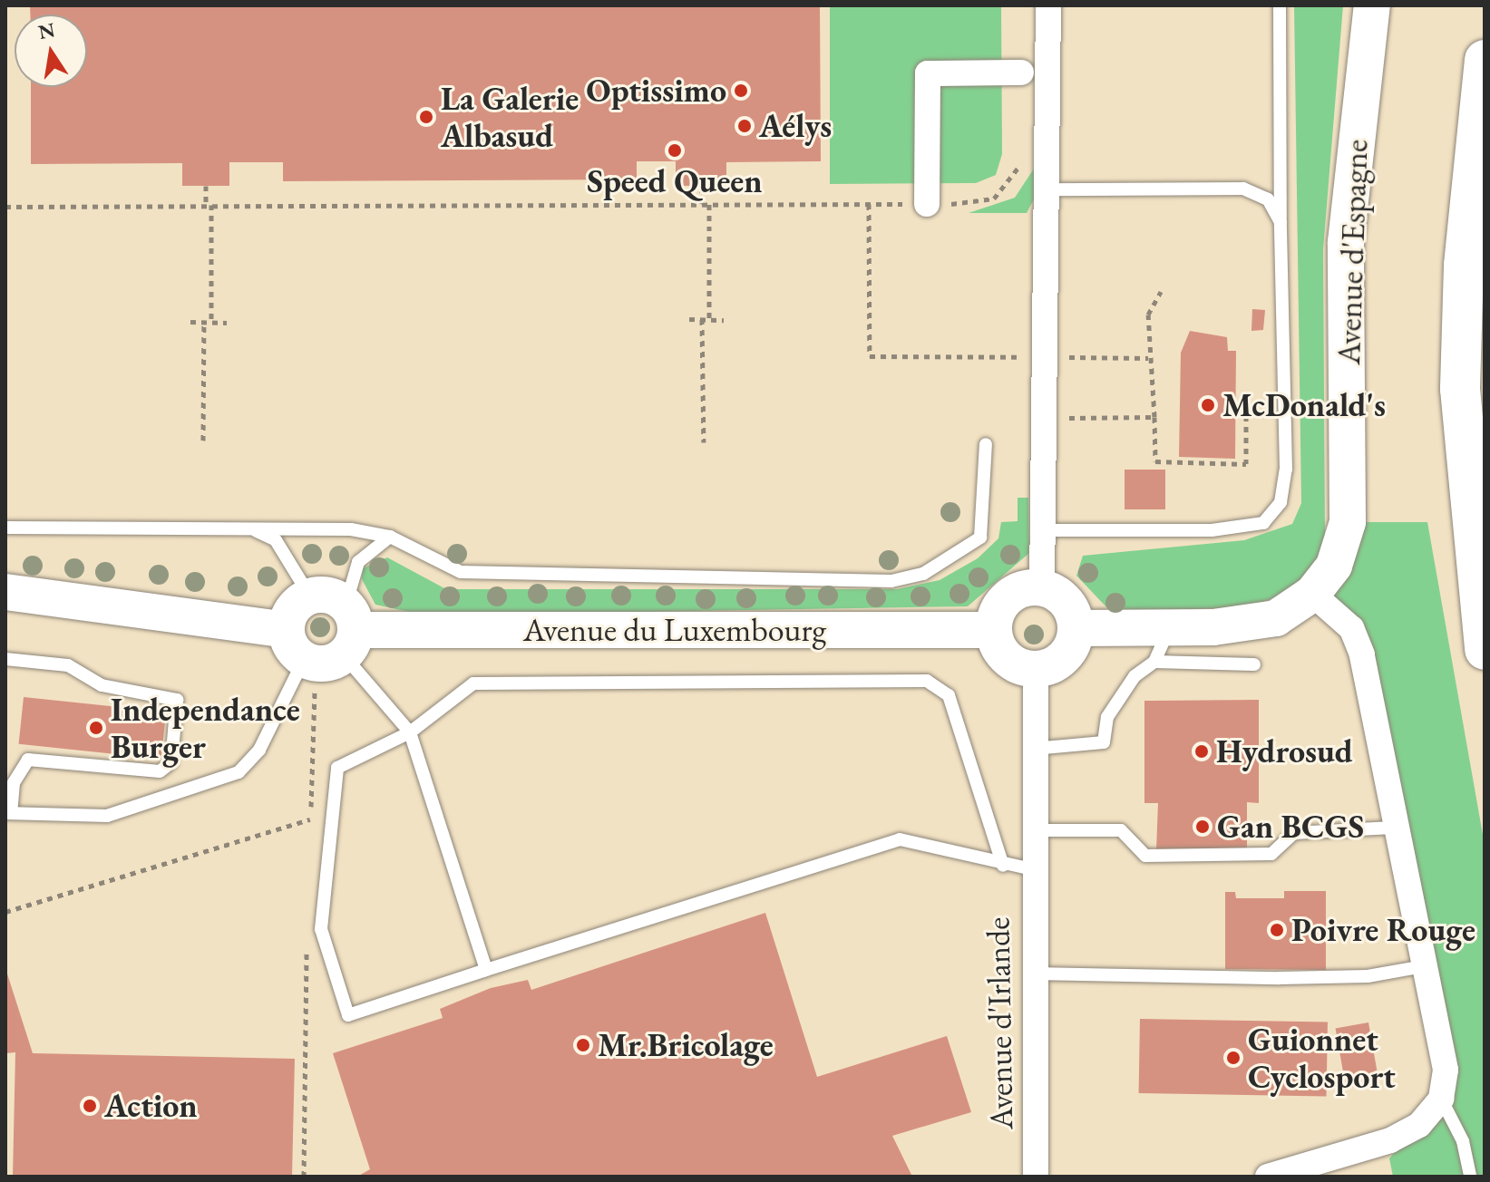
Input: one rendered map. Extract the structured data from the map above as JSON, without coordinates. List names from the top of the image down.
{
  "streets": {
    "street": ["Avenue d'Espagne", "Avenue du Luxembourg", "Avenue d'Irlande"]
  },
  "crossings": [
    ["Avenue d'Espagne", "Avenue du Luxembourg"],
    ["Avenue d'Espagne", "Avenue d'Irlande"],
    ["Avenue du Luxembourg", "Avenue d'Irlande"]
  ],
  "places": [
    "Optissimo",
    "La Galerie Albasud",
    "Aélys",
    "Speed Queen",
    "McDonald's",
    "Independance Burger",
    "Hydrosud",
    "Gan BCGS",
    "Poivre Rouge",
    "Mr.Bricolage",
    "Guionnet Cyclosport",
    "Action"
  ],
  "north": "top"
}
